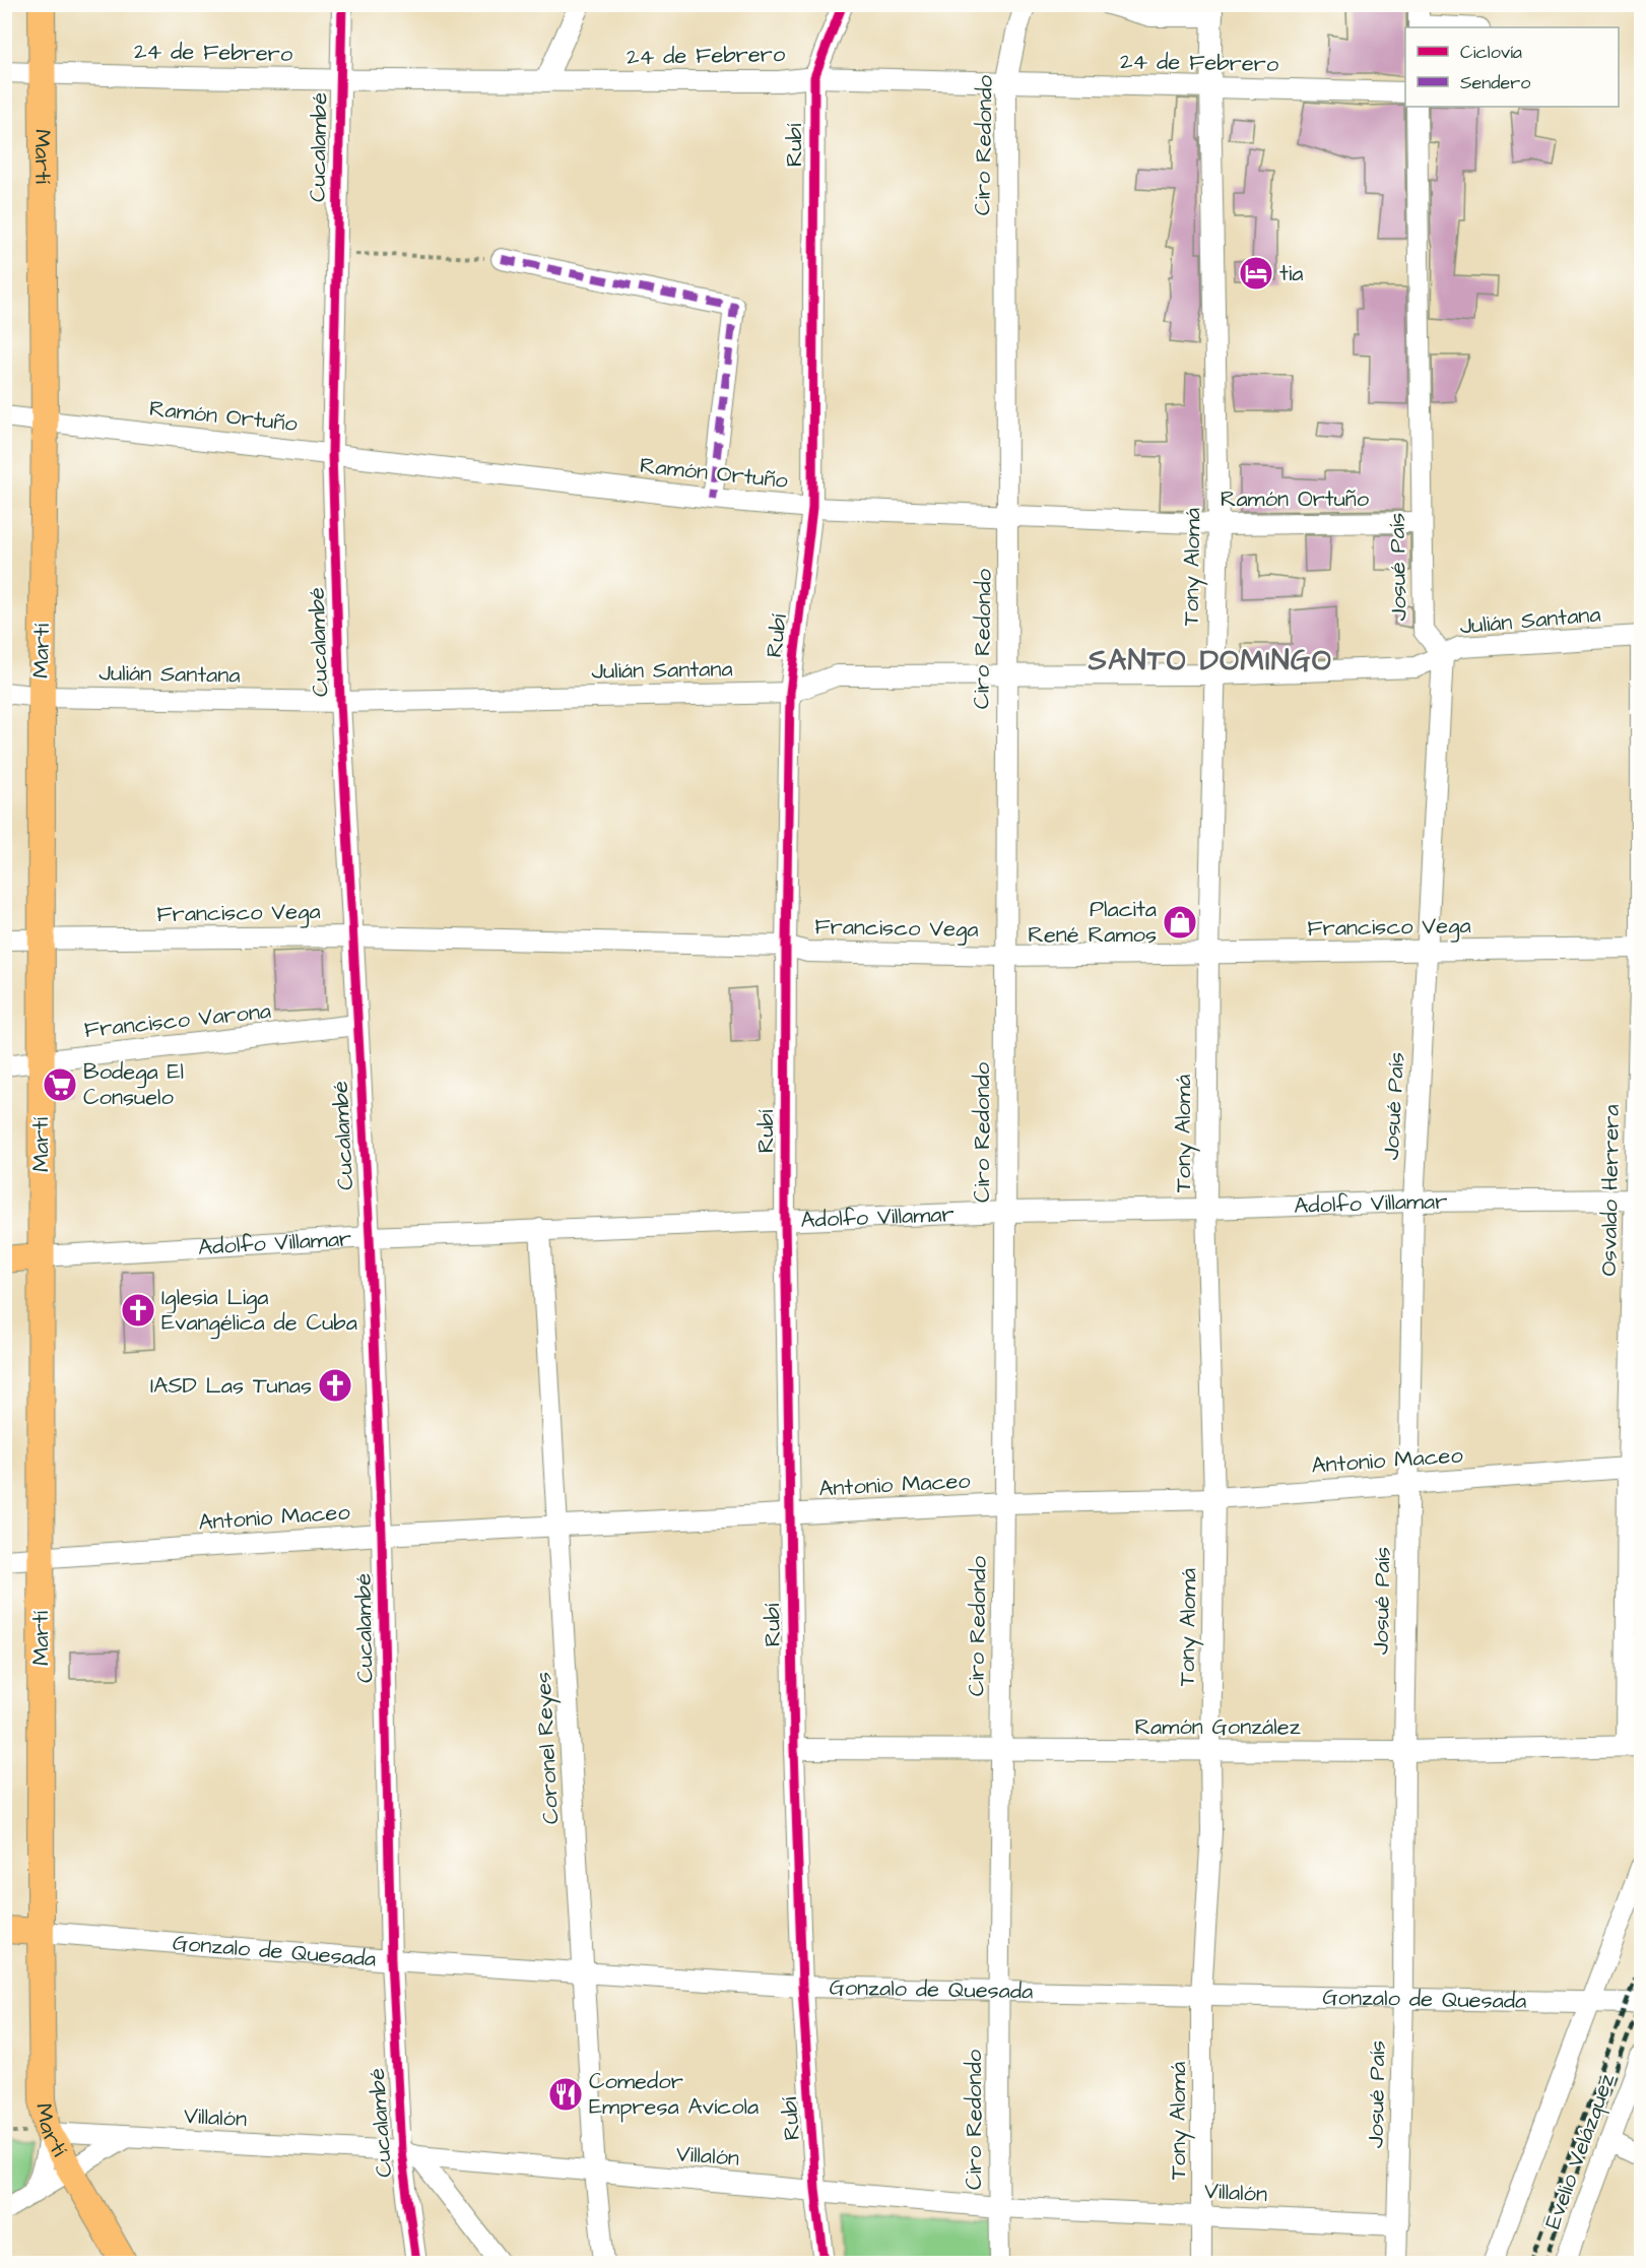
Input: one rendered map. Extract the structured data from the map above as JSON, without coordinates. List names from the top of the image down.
{
  "streets": {
    "main road": ["Martí", "Adolfo Villamar", "Gonzalo de Quesada"],
    "street": [
      "24 de Febrero",
      "Rubí",
      "Ciro Redondo",
      "Cucalambé",
      "Ramón Ortuño",
      "Tony Alomá",
      "Josué País",
      "Julián Santana",
      "Francisco Vega",
      "Francisco Varona",
      "Osvaldo Herrera",
      "Antonio Maceo",
      "Ramón González",
      "Coronel Reyes",
      "Villalón",
      "Evelio Velázquez"
    ]
  },
  "crossings": [
    ["24 de Febrero", "Rubí"],
    ["24 de Febrero", "Ciro Redondo"],
    ["24 de Febrero", "Cucalambé"],
    ["24 de Febrero", "Martí"],
    ["24 de Febrero", "Tony Alomá"],
    ["Rubí", "Ramón Ortuño"],
    ["Rubí", "Julián Santana"],
    ["Rubí", "Francisco Vega"],
    ["Rubí", "Adolfo Villamar"],
    ["Rubí", "Antonio Maceo"],
    ["Rubí", "Ramón González"],
    ["Rubí", "Gonzalo de Quesada"],
    ["Rubí", "Villalón"],
    ["Ciro Redondo", "Ramón Ortuño"],
    ["Ciro Redondo", "Julián Santana"],
    ["Ciro Redondo", "Francisco Vega"],
    ["Ciro Redondo", "Adolfo Villamar"],
    ["Ciro Redondo", "Antonio Maceo"],
    ["Ciro Redondo", "Ramón González"],
    ["Ciro Redondo", "Gonzalo de Quesada"],
    ["Ciro Redondo", "Villalón"],
    ["Cucalambé", "Ramón Ortuño"],
    ["Cucalambé", "Julián Santana"],
    ["Cucalambé", "Francisco Vega"],
    ["Cucalambé", "Francisco Varona"],
    ["Cucalambé", "Adolfo Villamar"],
    ["Cucalambé", "Antonio Maceo"],
    ["Cucalambé", "Gonzalo de Quesada"],
    ["Cucalambé", "Villalón"],
    ["Martí", "Ramón Ortuño"],
    ["Martí", "Julián Santana"],
    ["Martí", "Francisco Vega"],
    ["Martí", "Francisco Varona"],
    ["Martí", "Adolfo Villamar"],
    ["Martí", "Antonio Maceo"],
    ["Martí", "Gonzalo de Quesada"],
    ["Martí", "Villalón"],
    ["Ramón Ortuño", "Tony Alomá"],
    ["Ramón Ortuño", "Josué País"],
    ["Tony Alomá", "Julián Santana"],
    ["Tony Alomá", "Francisco Vega"],
    ["Tony Alomá", "Adolfo Villamar"],
    ["Tony Alomá", "Antonio Maceo"],
    ["Tony Alomá", "Ramón González"],
    ["Tony Alomá", "Gonzalo de Quesada"],
    ["Tony Alomá", "Villalón"],
    ["Josué País", "Julián Santana"],
    ["Josué País", "Francisco Vega"],
    ["Josué País", "Adolfo Villamar"],
    ["Josué País", "Antonio Maceo"],
    ["Josué País", "Ramón González"],
    ["Josué País", "Gonzalo de Quesada"],
    ["Josué País", "Villalón"],
    ["Julián Santana", "Osvaldo Herrera"],
    ["Francisco Vega", "Osvaldo Herrera"],
    ["Osvaldo Herrera", "Adolfo Villamar"],
    ["Osvaldo Herrera", "Antonio Maceo"],
    ["Osvaldo Herrera", "Ramón González"],
    ["Adolfo Villamar", "Coronel Reyes"],
    ["Antonio Maceo", "Coronel Reyes"],
    ["Coronel Reyes", "Gonzalo de Quesada"],
    ["Coronel Reyes", "Villalón"]
  ],
  "districts": ["SANTO DOMINGO"],
  "places": {
    "hotel": ["tia"],
    "shop": ["Placita René Ramos"],
    "supermarket": ["Bodega El Consuelo"],
    "church": ["Iglesia Liga Evangélica de Cuba", "IASD Las Tunas"],
    "restaurant": ["Comedor Empresa Avícola"]
  },
  "legend": ["Ciclovía", "Sendero"]
}
